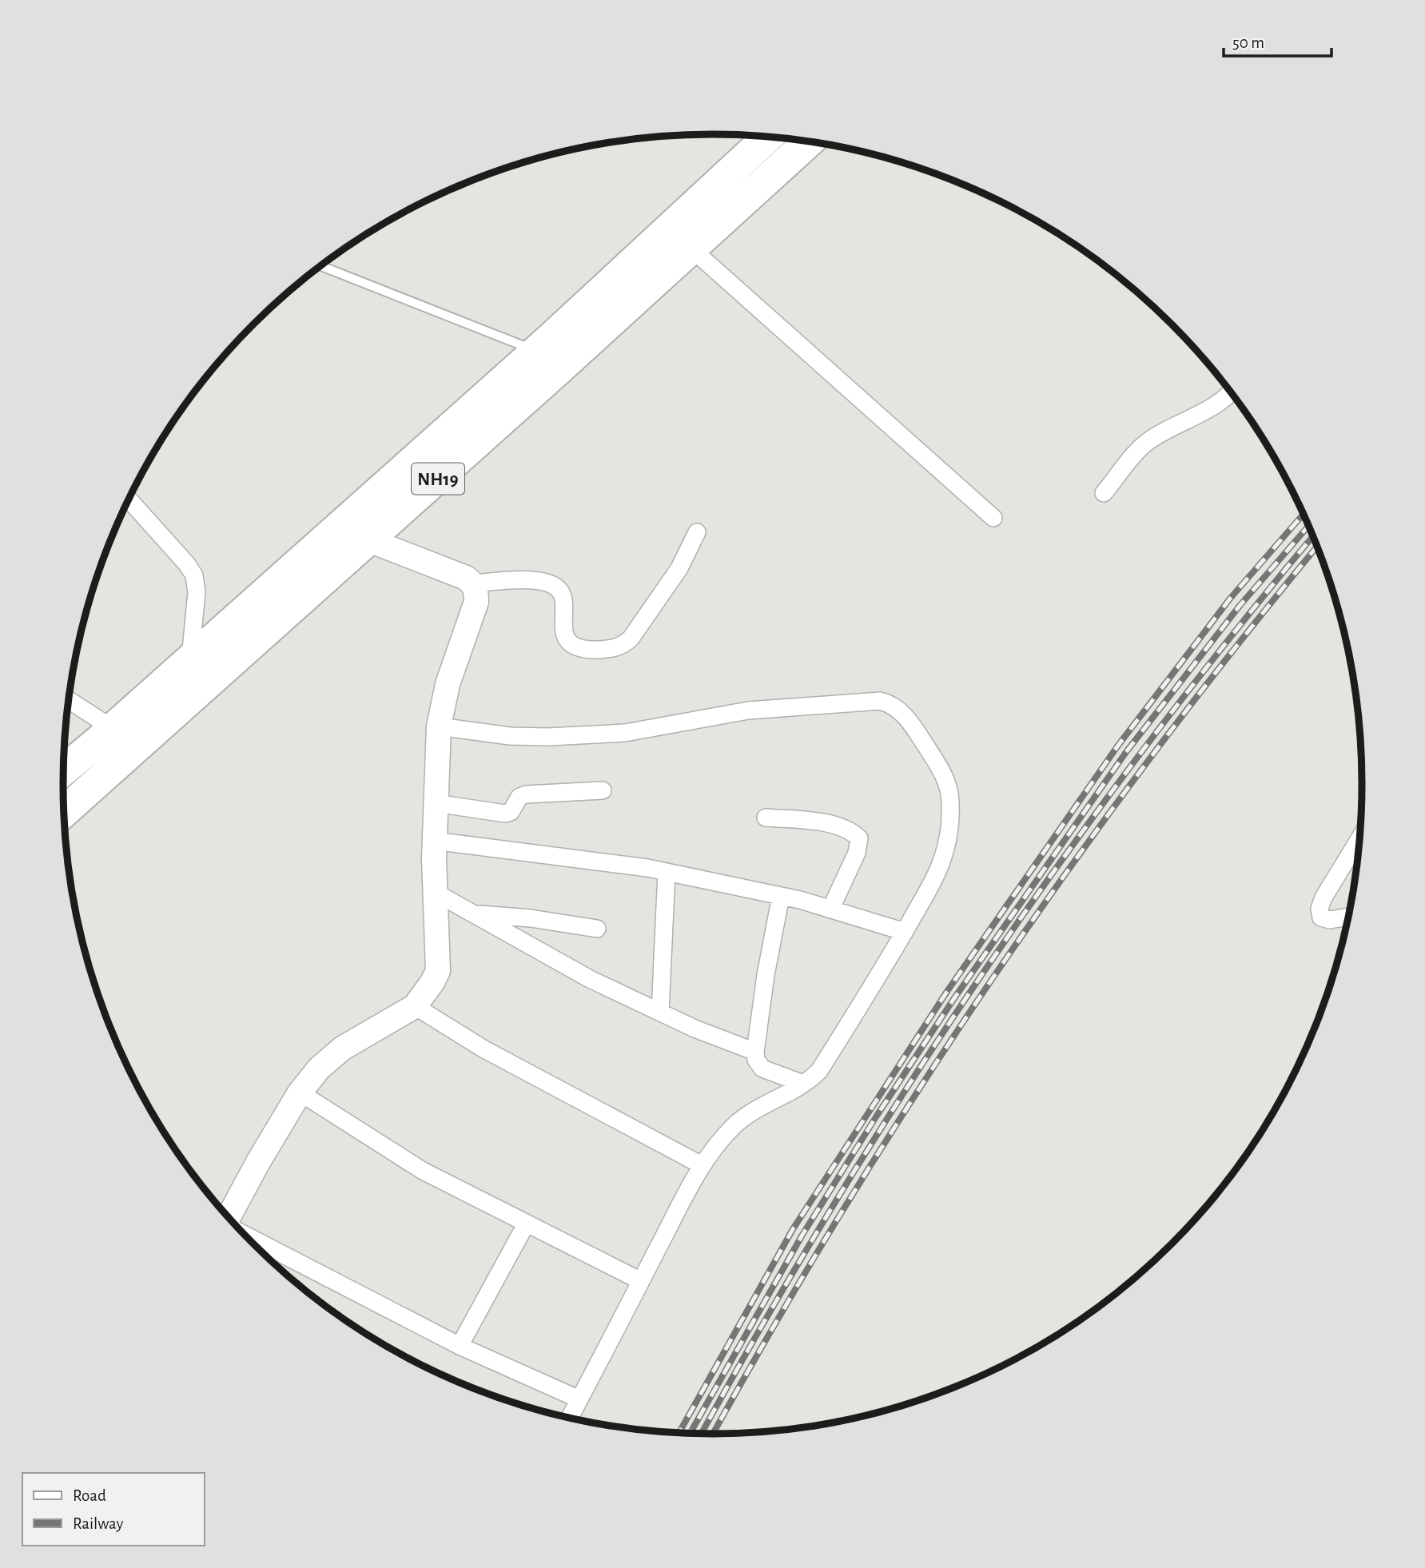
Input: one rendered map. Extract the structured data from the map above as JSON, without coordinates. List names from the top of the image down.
{
  "streets": {
    "highway": ["NH19"]
  },
  "legend": ["Road", "Railway"],
  "scale_bar": "50 m"
}
